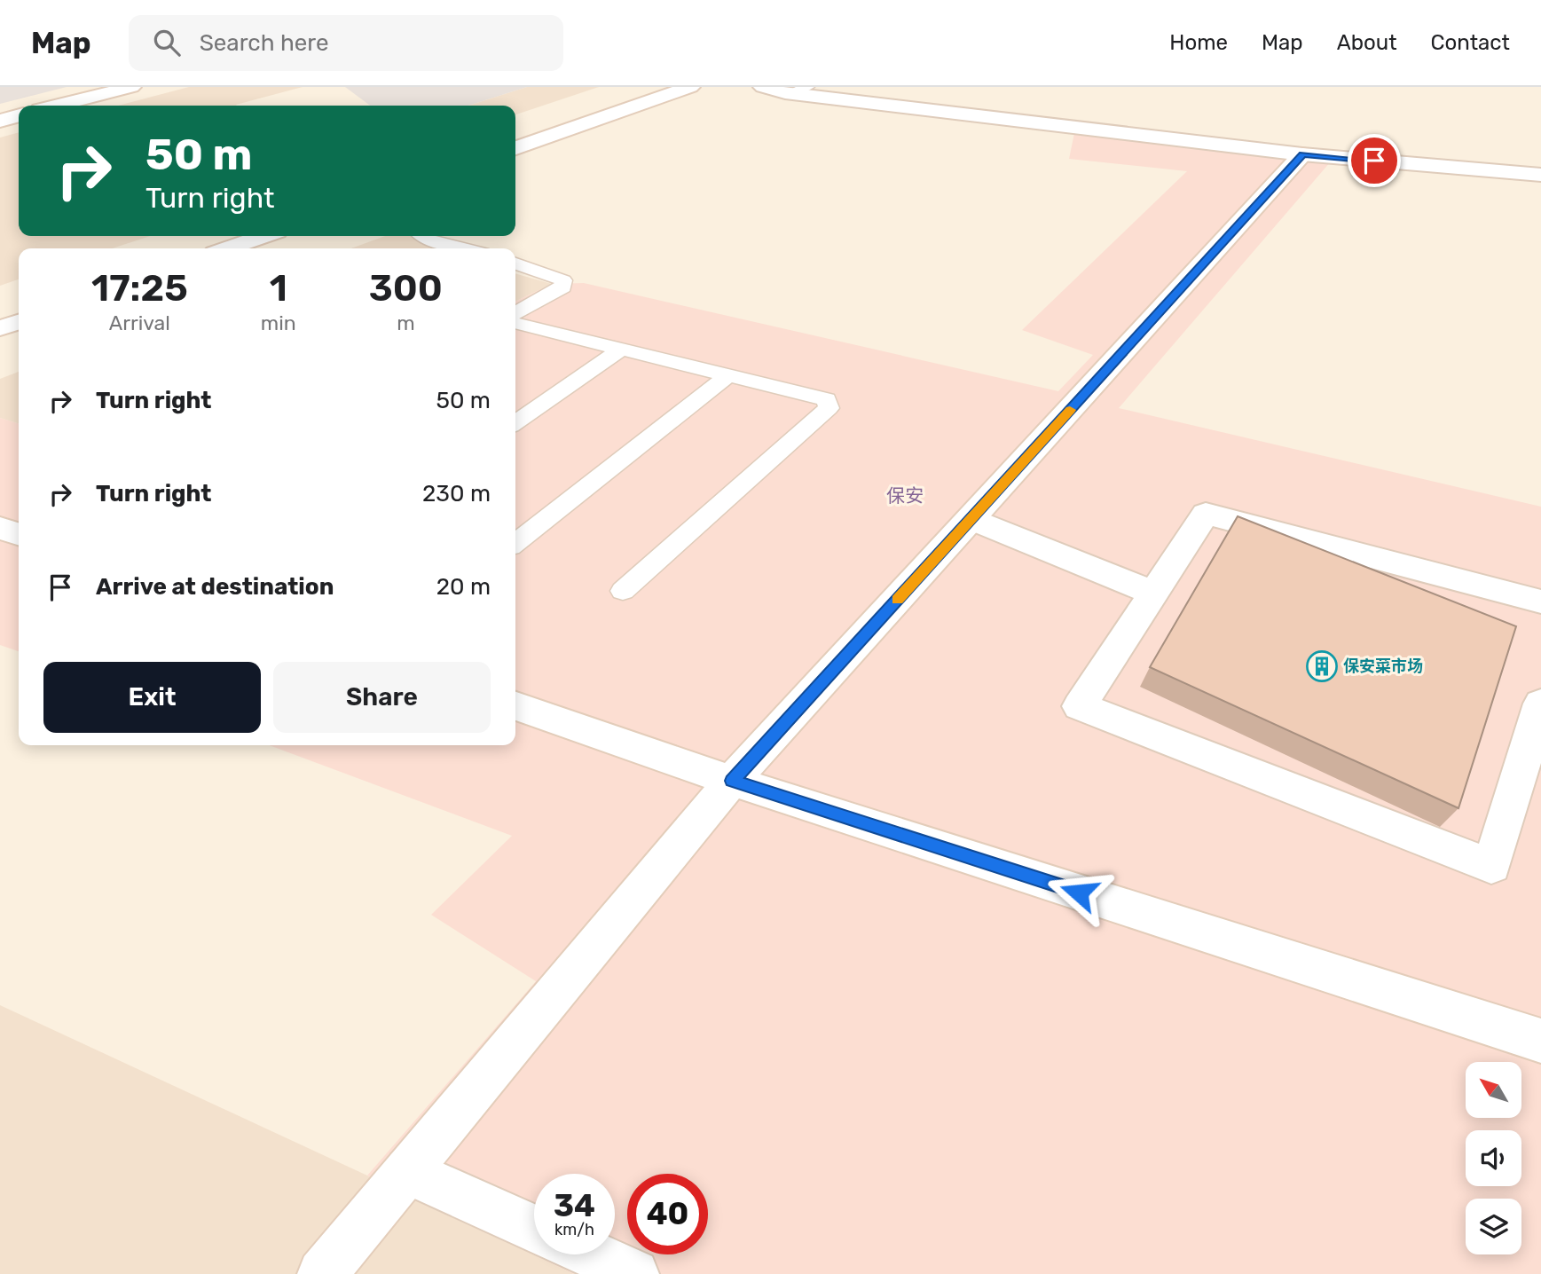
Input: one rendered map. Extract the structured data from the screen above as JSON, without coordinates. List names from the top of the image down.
{
  "districts": ["保安"],
  "places": {
    "building": ["保安菜市场"]
  },
  "north": "top left",
  "page": {
    "header": "Map",
    "search": "Search here",
    "nav": [
      "Home",
      "Map",
      "About",
      "Contact"
    ],
    "turn": ["50 m", "Turn right"],
    "eta": [
      "17:25",
      "Arrival",
      "1",
      "min",
      "300",
      "m"
    ],
    "list": [
      {
        "name": "Turn right",
        "value": "50 m"
      },
      {
        "name": "Turn right",
        "value": "230 m"
      },
      {
        "name": "Arrive at destination",
        "value": "20 m"
      }
    ],
    "buttons": ["Exit", "Share"],
    "speed": "34 km/h",
    "limit": "40"
  }
}
